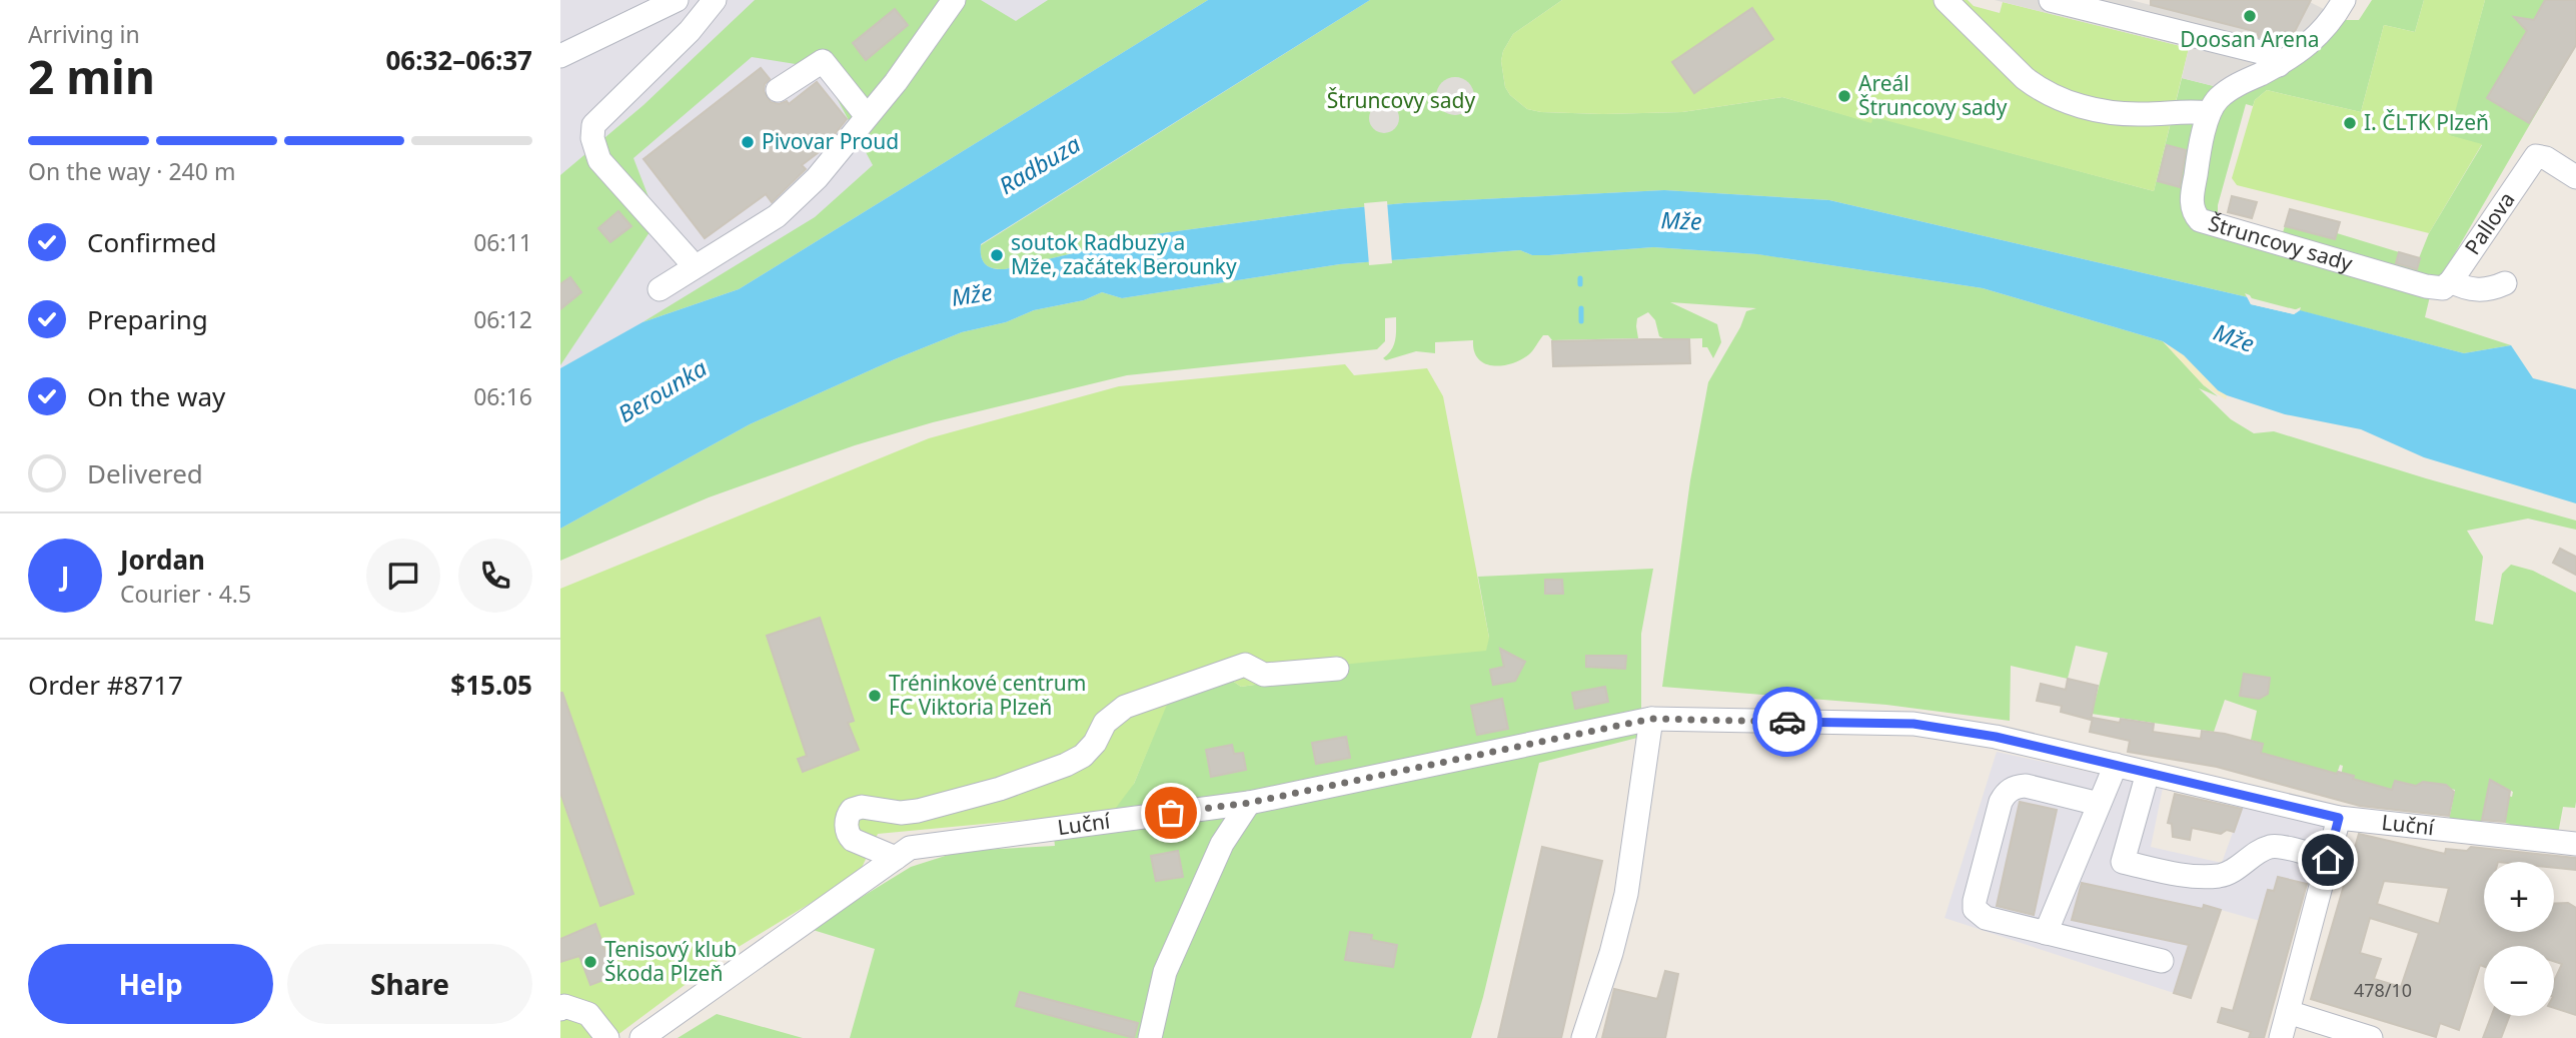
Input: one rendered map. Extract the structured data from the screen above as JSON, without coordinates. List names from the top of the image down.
{
  "streets": {
    "street": ["Pallova", "Štruncovy sady", "Luční"]
  },
  "crossings": [
    ["Pallova", "Štruncovy sady"]
  ],
  "water": ["Radbuza", "Mže", "Berounka"],
  "parks": ["Štruncovy sady"],
  "places": [
    "Doosan Arena",
    "Areál Štruncovy sady",
    "I. ČLTK Plzeň",
    "Pivovar Proud",
    "soutok Radbuzy a Mže, začátek Berounky",
    "Tréninkové centrum FC Viktoria Plzeň",
    "Tenisový klub Škoda Plzeň"
  ],
  "house_numbers": ["478/10"],
  "page": {
    "heading": ["2 min", "Arriving in", "06:32–06:37"],
    "panel": [
      "Jordan",
      "Courier · 4.5",
      "Order #8717",
      "$15.05"
    ],
    "bar": "On the way · 240 m",
    "list": [
      ["Confirmed", "06:11"],
      ["Preparing", "06:12"],
      ["On the way", "06:16"],
      "Delivered"
    ],
    "round": "J",
    "map_buttons": ["+", "−"],
    "buttons": ["Help", "Share"]
  }
}
